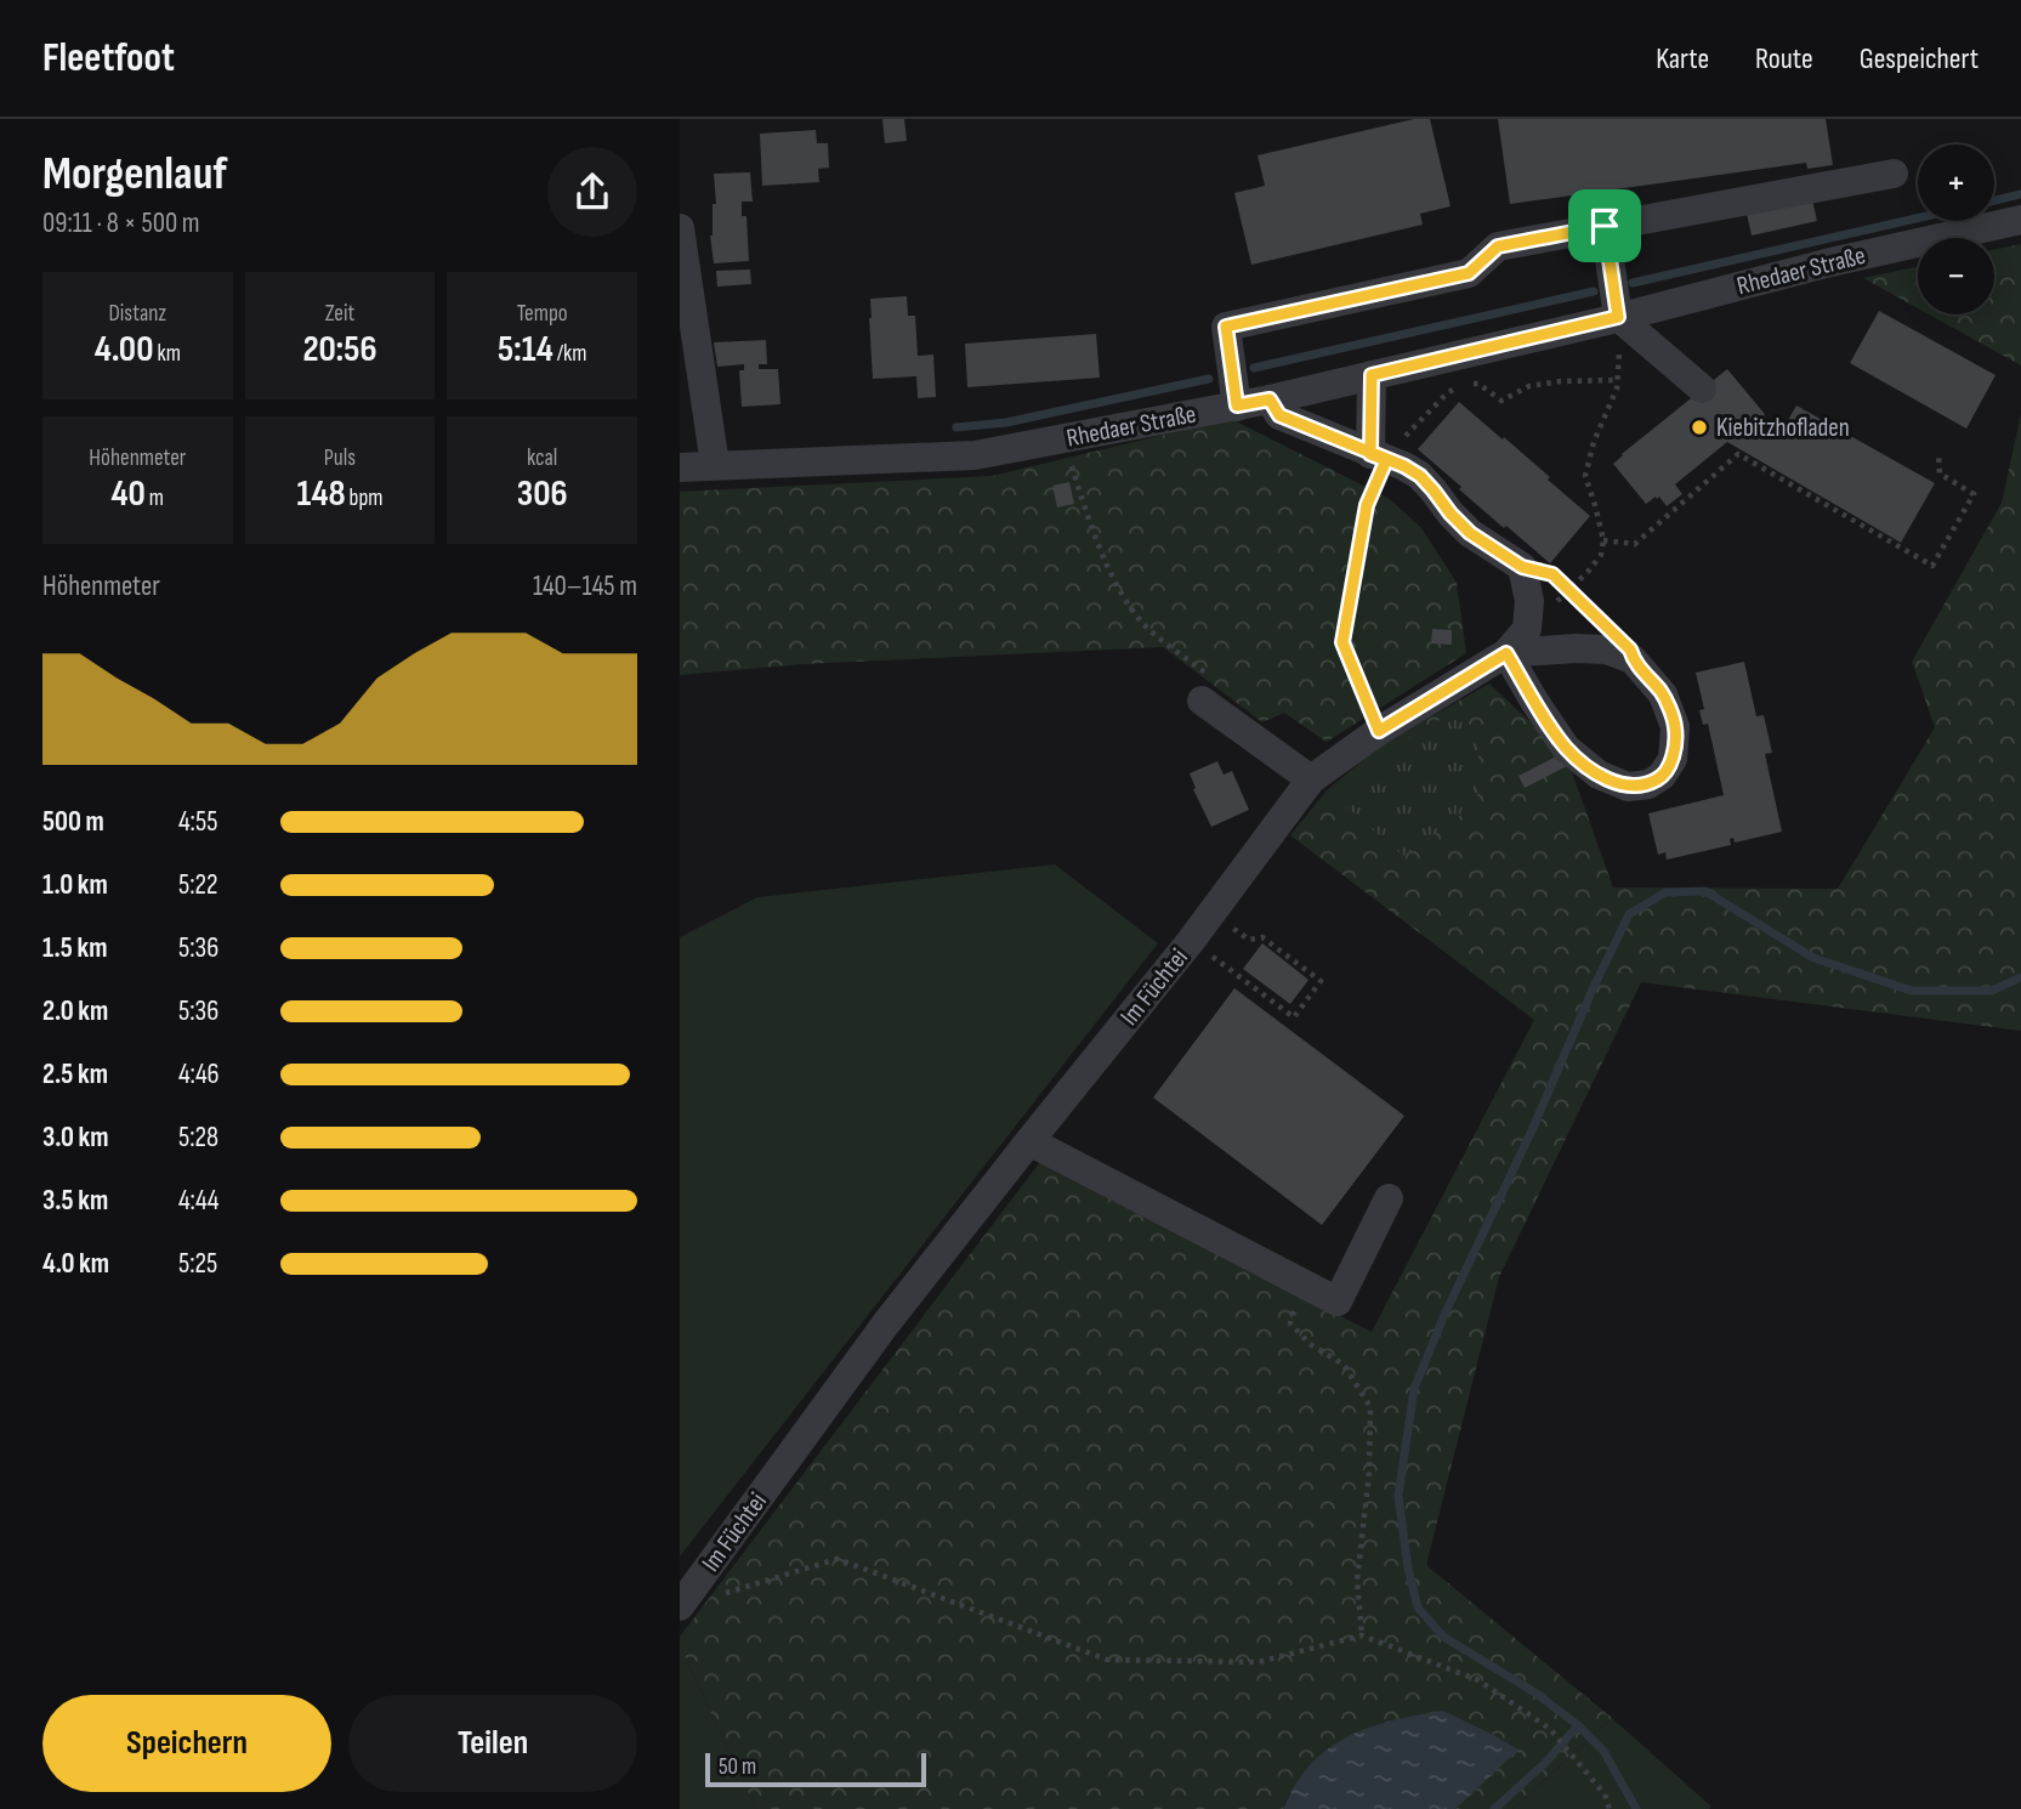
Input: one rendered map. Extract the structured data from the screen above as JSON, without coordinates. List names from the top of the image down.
{
  "streets": {
    "street": ["Rhedaer Straße", "Im Füchtei"]
  },
  "places": ["Kiebitzhofladen"],
  "scale_bar": "50 m",
  "page": {
    "header": "Fleetfoot",
    "nav": ["Karte", "Route", "Gespeichert"],
    "heading": ["Morgenlauf", "09:11 · 8 × 500 m"],
    "map_buttons": ["+", "−"],
    "stats": [
      ["Distanz", "4.00 km"],
      ["Zeit", "20:56"],
      ["Tempo", "5:14 /km"],
      ["Höhenmeter", "40 m"],
      ["Puls", "148 bpm"],
      ["kcal", "306"]
    ],
    "chart": ["Höhenmeter", "140–145 m"],
    "list": [
      {
        "name": "500 m",
        "note": "4:55"
      },
      {
        "name": "1.0 km",
        "note": "5:22"
      },
      {
        "name": "1.5 km",
        "note": "5:36"
      },
      {
        "name": "2.0 km",
        "note": "5:36"
      },
      {
        "name": "2.5 km",
        "note": "4:46"
      },
      {
        "name": "3.0 km",
        "note": "5:28"
      },
      {
        "name": "3.5 km",
        "note": "4:44"
      },
      {
        "name": "4.0 km",
        "note": "5:25"
      }
    ],
    "buttons": ["Speichern", "Teilen"],
    "scale": "50 m"
  }
}
